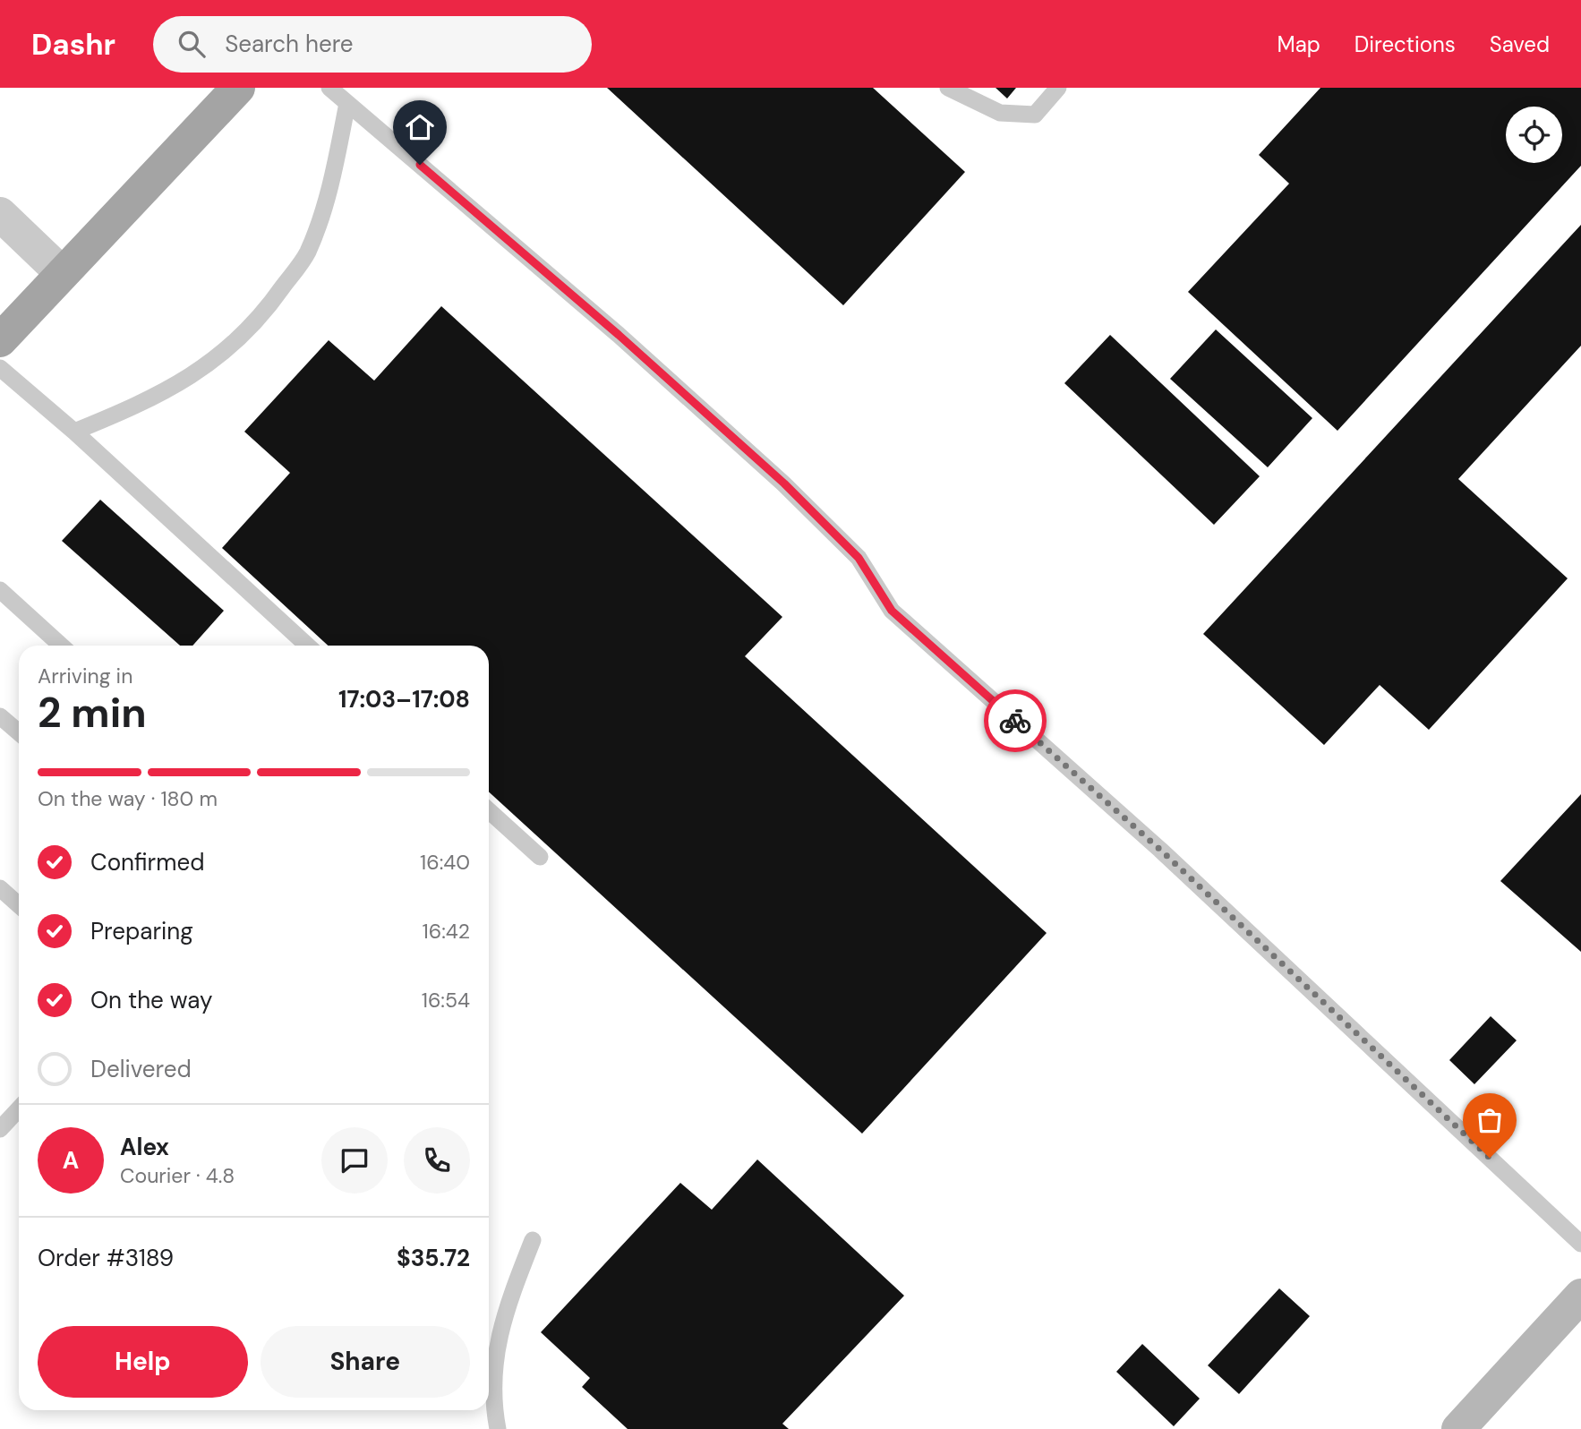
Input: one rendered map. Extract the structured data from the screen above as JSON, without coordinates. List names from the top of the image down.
{
  "page": {
    "header": "Dashr",
    "search": "Search here",
    "nav": ["Map", "Directions", "Saved"],
    "heading": ["2 min", "Arriving in", "17:03–17:08"],
    "panel": [
      "Alex",
      "Courier · 4.8",
      "Order #3189",
      "$35.72"
    ],
    "bar": "On the way · 180 m",
    "list": [
      ["Confirmed", "16:40"],
      ["Preparing", "16:42"],
      ["On the way", "16:54"],
      "Delivered"
    ],
    "round": "A",
    "buttons": ["Help", "Share"]
  }
}
